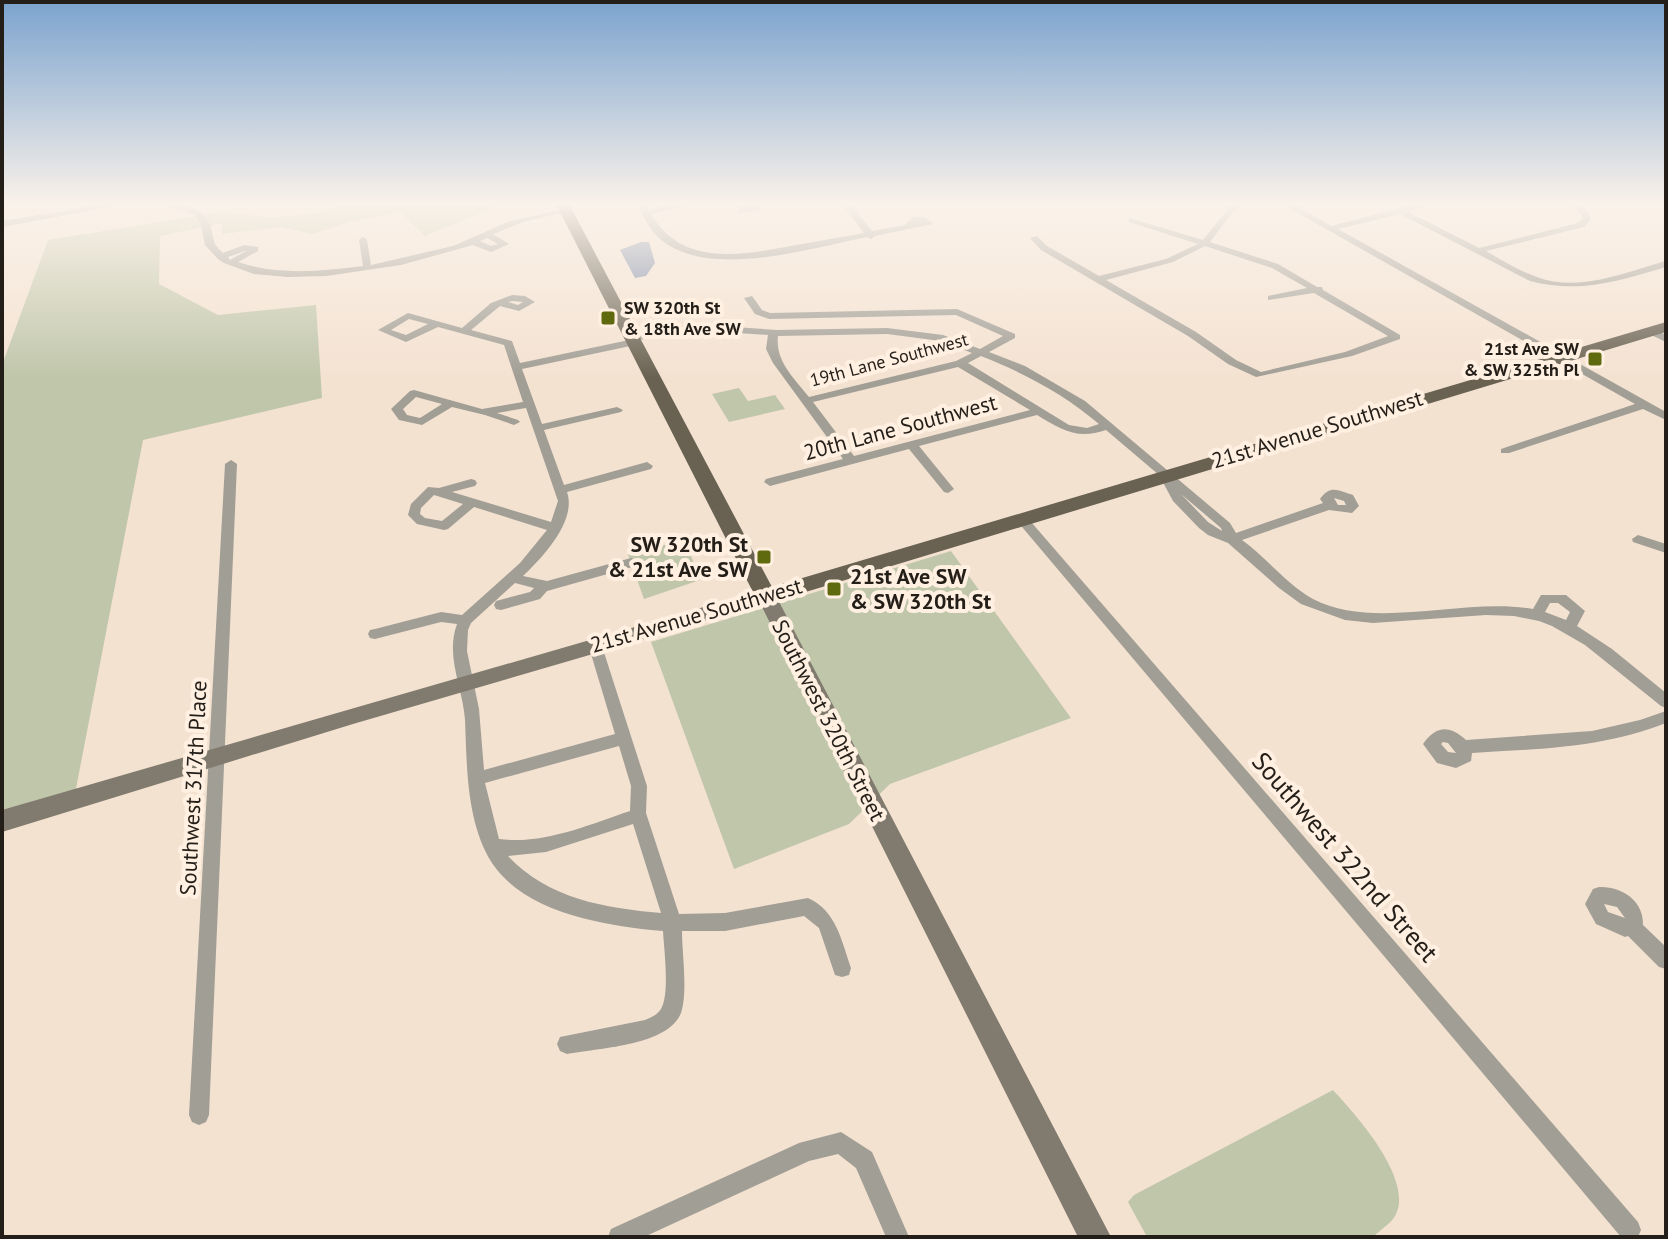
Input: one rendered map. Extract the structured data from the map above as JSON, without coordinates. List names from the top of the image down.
{
  "streets": {
    "main road": ["21st Avenue Southwest", "Southwest 320th Street"],
    "street": [
      "19th Lane Southwest",
      "20th Lane Southwest",
      "Southwest 317th Place",
      "Southwest 322nd Street"
    ]
  },
  "crossings": [
    ["19th Lane Southwest", "20th Lane Southwest"],
    ["21st Avenue Southwest", "Southwest 320th Street"],
    ["21st Avenue Southwest", "Southwest 317th Place"],
    ["21st Avenue Southwest", "Southwest 322nd Street"]
  ],
  "places": {
    "transit": [
      "SW 320th St & 18th Ave SW",
      "21st Ave SW & SW 325th Pl",
      "SW 320th St & 21st Ave SW",
      "21st Ave SW & SW 320th St"
    ]
  }
}
